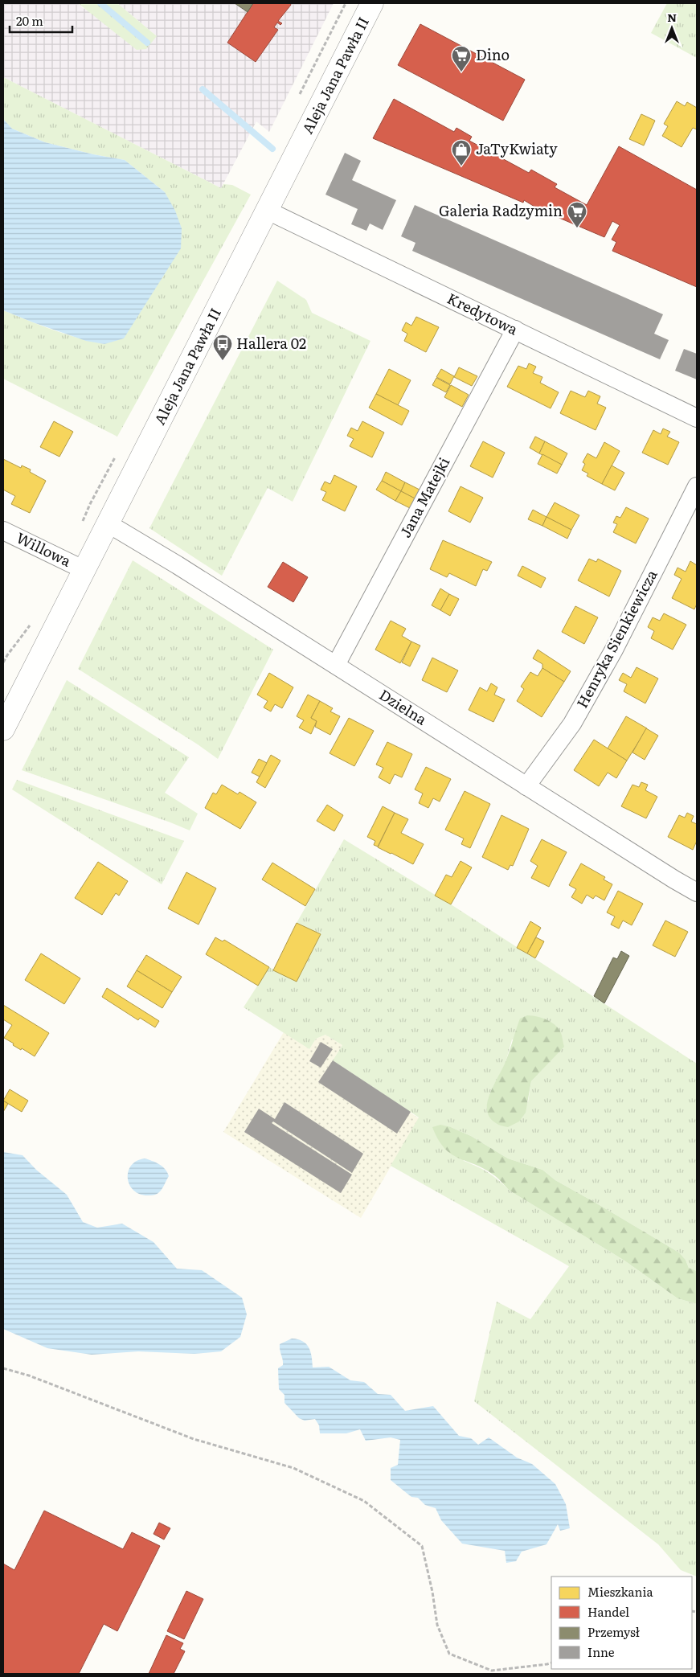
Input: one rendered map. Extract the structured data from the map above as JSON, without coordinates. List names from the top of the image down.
{
  "streets": {
    "street": [
      "Aleja Jana Pawła II",
      "Kredytowa",
      "Jana Matejki",
      "Willowa",
      "Henryka Sienkiewicza",
      "Dzielna"
    ]
  },
  "crossings": [
    ["Aleja Jana Pawła II", "Kredytowa"],
    ["Aleja Jana Pawła II", "Willowa"],
    ["Aleja Jana Pawła II", "Dzielna"],
    ["Kredytowa", "Jana Matejki"],
    ["Jana Matejki", "Dzielna"],
    ["Henryka Sienkiewicza", "Dzielna"]
  ],
  "places": {
    "supermarket": ["Dino", "Galeria Radzymin"],
    "shop": ["JaTyKwiaty"],
    "bus stop": ["Hallera 02"]
  },
  "legend": [
    "Mieszkania",
    "Handel",
    "Przemysł",
    "Inne"
  ],
  "scale_bar": "20 m",
  "north": "top"
}
